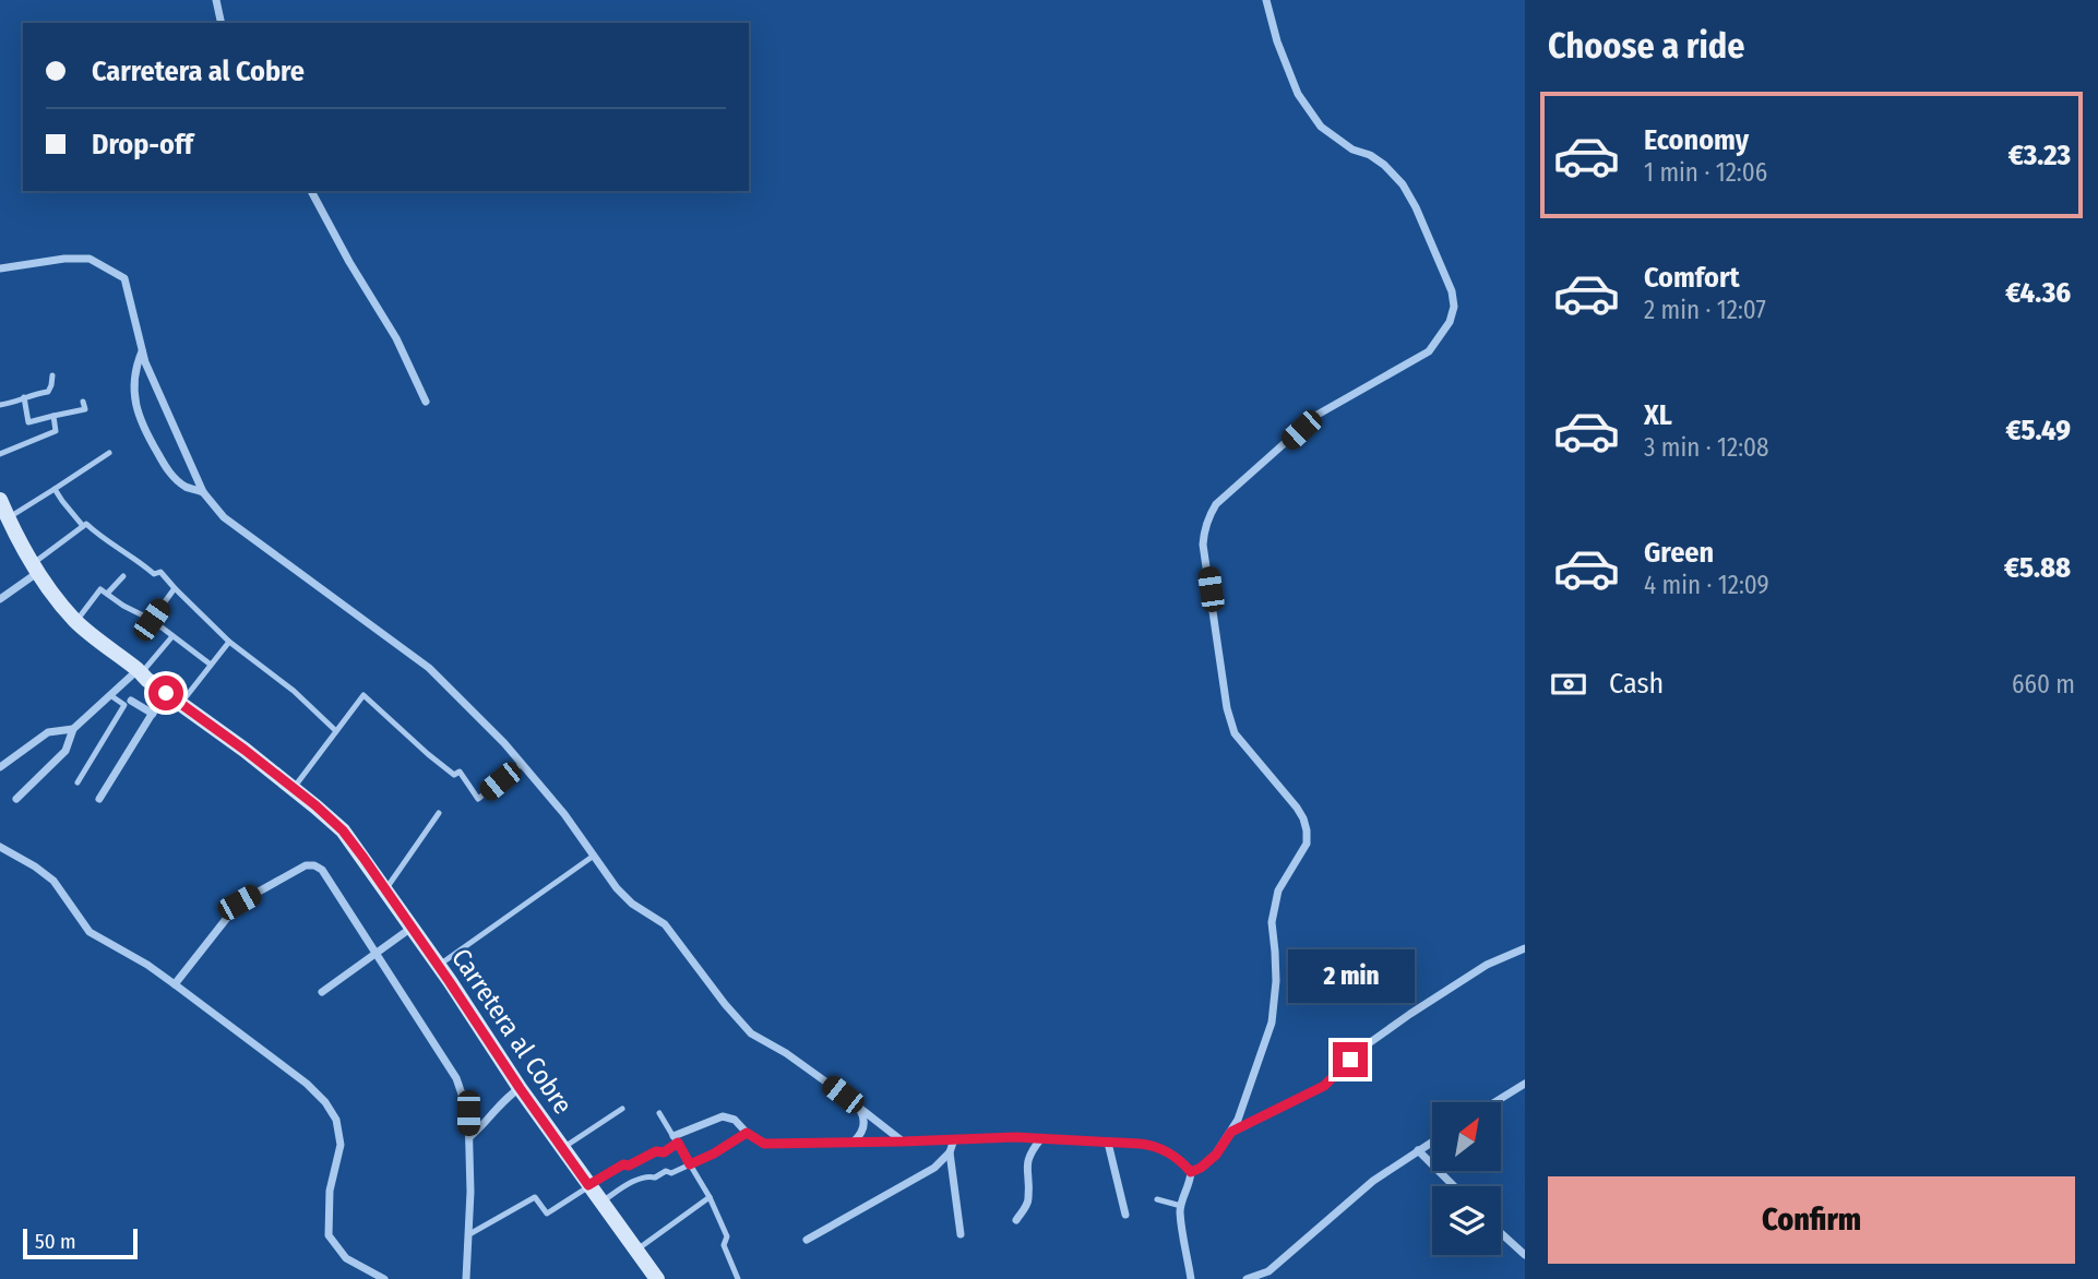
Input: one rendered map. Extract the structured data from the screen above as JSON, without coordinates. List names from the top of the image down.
{
  "streets": {
    "street": ["Carretera al Cobre"]
  },
  "scale_bar": "50 m",
  "north": "top right",
  "page": {
    "heading": "Choose a ride",
    "banner": ["Carretera al Cobre", "Drop-off"],
    "list": [
      {
        "name": "Economy",
        "note": "1 min · 12:06",
        "value": "€3.23"
      },
      {
        "name": "Comfort",
        "note": "2 min · 12:07",
        "value": "€4.36"
      },
      {
        "name": "XL",
        "note": "3 min · 12:08",
        "value": "€5.49"
      },
      {
        "name": "Green",
        "note": "4 min · 12:09",
        "value": "€5.88"
      }
    ],
    "pay": ["Cash", "660 m"],
    "bubble": "2 min",
    "buttons": "Confirm",
    "scale": "50 m"
  }
}
